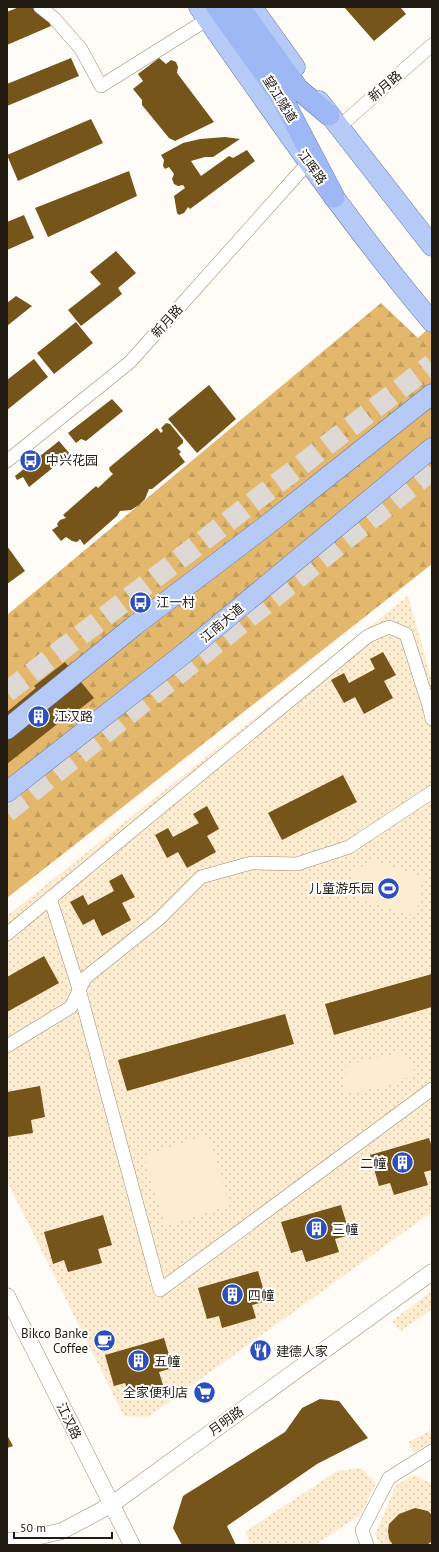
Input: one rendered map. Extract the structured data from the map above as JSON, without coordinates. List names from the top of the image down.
{
  "streets": {
    "highway": ["望江隧道"],
    "main road": ["江晖路", "江南大道"],
    "street": ["新月路", "江汉路", "月明路"]
  },
  "crossings": [
    ["新月路", "望江隧道"],
    ["新月路", "江晖路"],
    ["望江隧道", "江晖路"],
    ["江汉路", "月明路"]
  ],
  "places": {
    "bus stop": ["中兴花园", "江一村"],
    "building": [
      "江汉路",
      "二幢",
      "三幢",
      "四幢",
      "五幢"
    ],
    "sports": ["儿童游乐园"],
    "cafe": ["Bikco Banke Coffee"],
    "restaurant": ["建德人家"],
    "supermarket": ["全家便利店"]
  },
  "scale_bar": "50 m"
}
